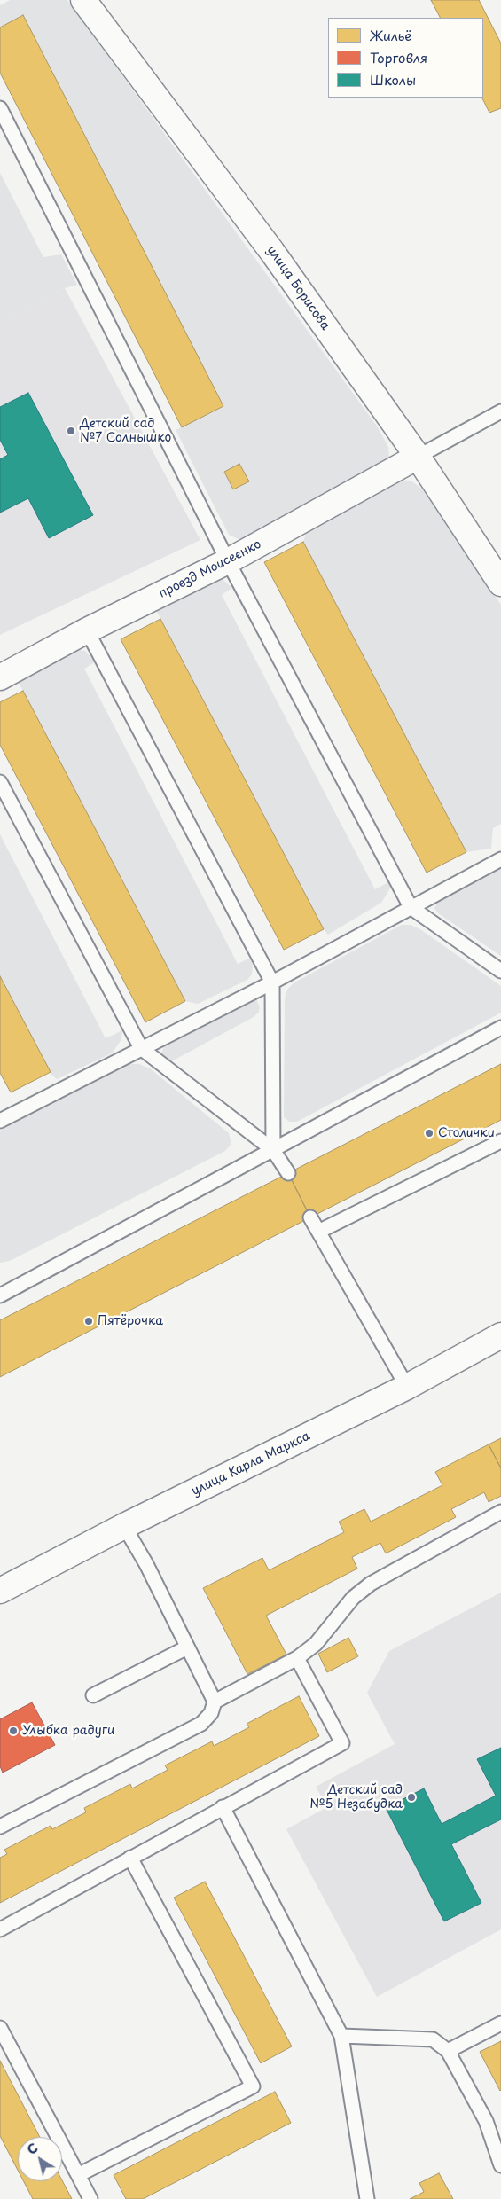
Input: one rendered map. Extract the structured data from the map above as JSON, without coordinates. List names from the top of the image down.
{
  "streets": {
    "street": ["улица Борисова", "проезд Моисеенко", "улица Карла Маркса"]
  },
  "crossings": [
    ["улица Борисова", "проезд Моисеенко"]
  ],
  "places": [
    "Детский сад №7 Солнышко",
    "Столички",
    "Пятёрочка",
    "Улыбка радуги",
    "Детский сад №5 Незабудка"
  ],
  "legend": ["Жильё", "Торговля", "Школы"],
  "north": "top left"
}
